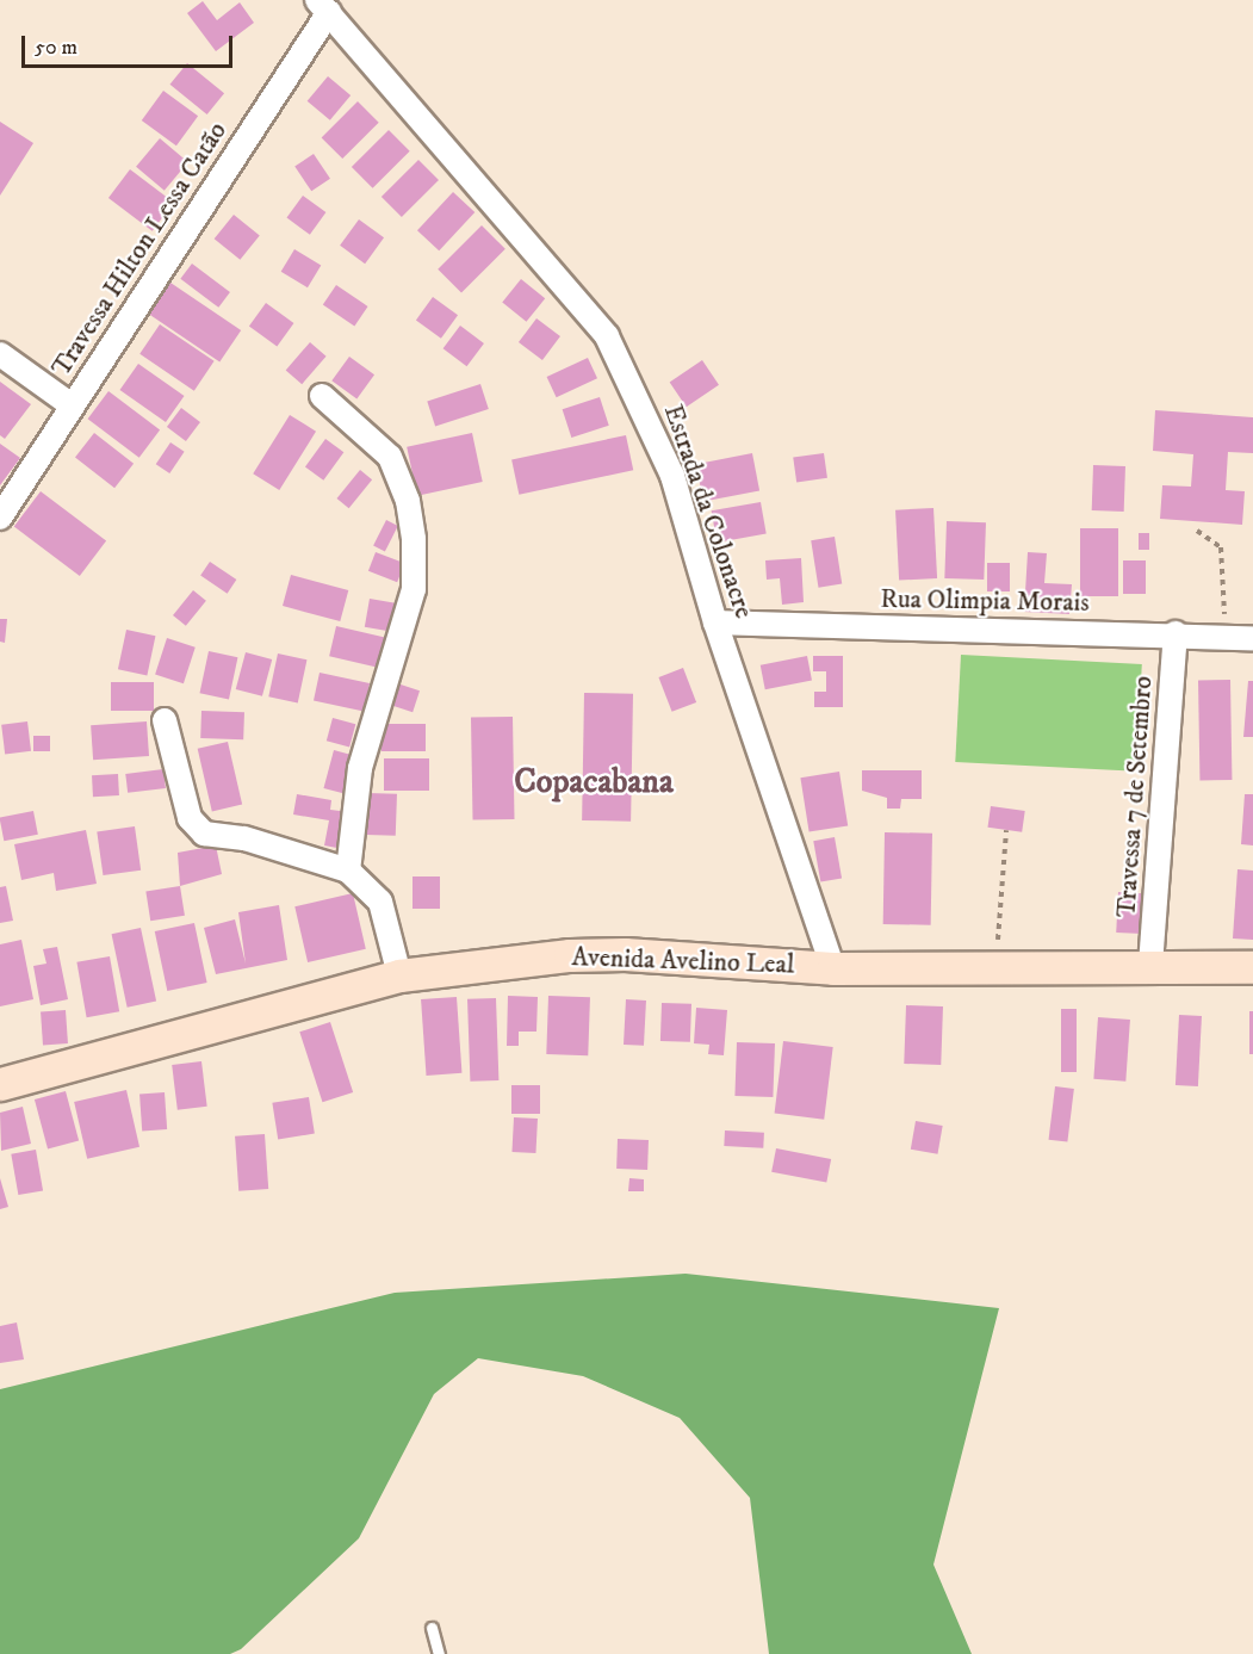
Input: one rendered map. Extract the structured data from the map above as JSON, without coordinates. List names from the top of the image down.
{
  "streets": {
    "main road": ["Avenida Avelino Leal"],
    "street": [
      "Travessa Hilton Lessa Catão",
      "Estrada da Colonacre",
      "Rua Olimpia Morais",
      "Travessa 7 de Setembro"
    ]
  },
  "crossings": [
    ["Travessa Hilton Lessa Catão", "Estrada da Colonacre"],
    ["Estrada da Colonacre", "Rua Olimpia Morais"],
    ["Estrada da Colonacre", "Avenida Avelino Leal"],
    ["Rua Olimpia Morais", "Travessa 7 de Setembro"],
    ["Travessa 7 de Setembro", "Avenida Avelino Leal"]
  ],
  "districts": ["Copacabana"],
  "scale_bar": "50 m"
}
